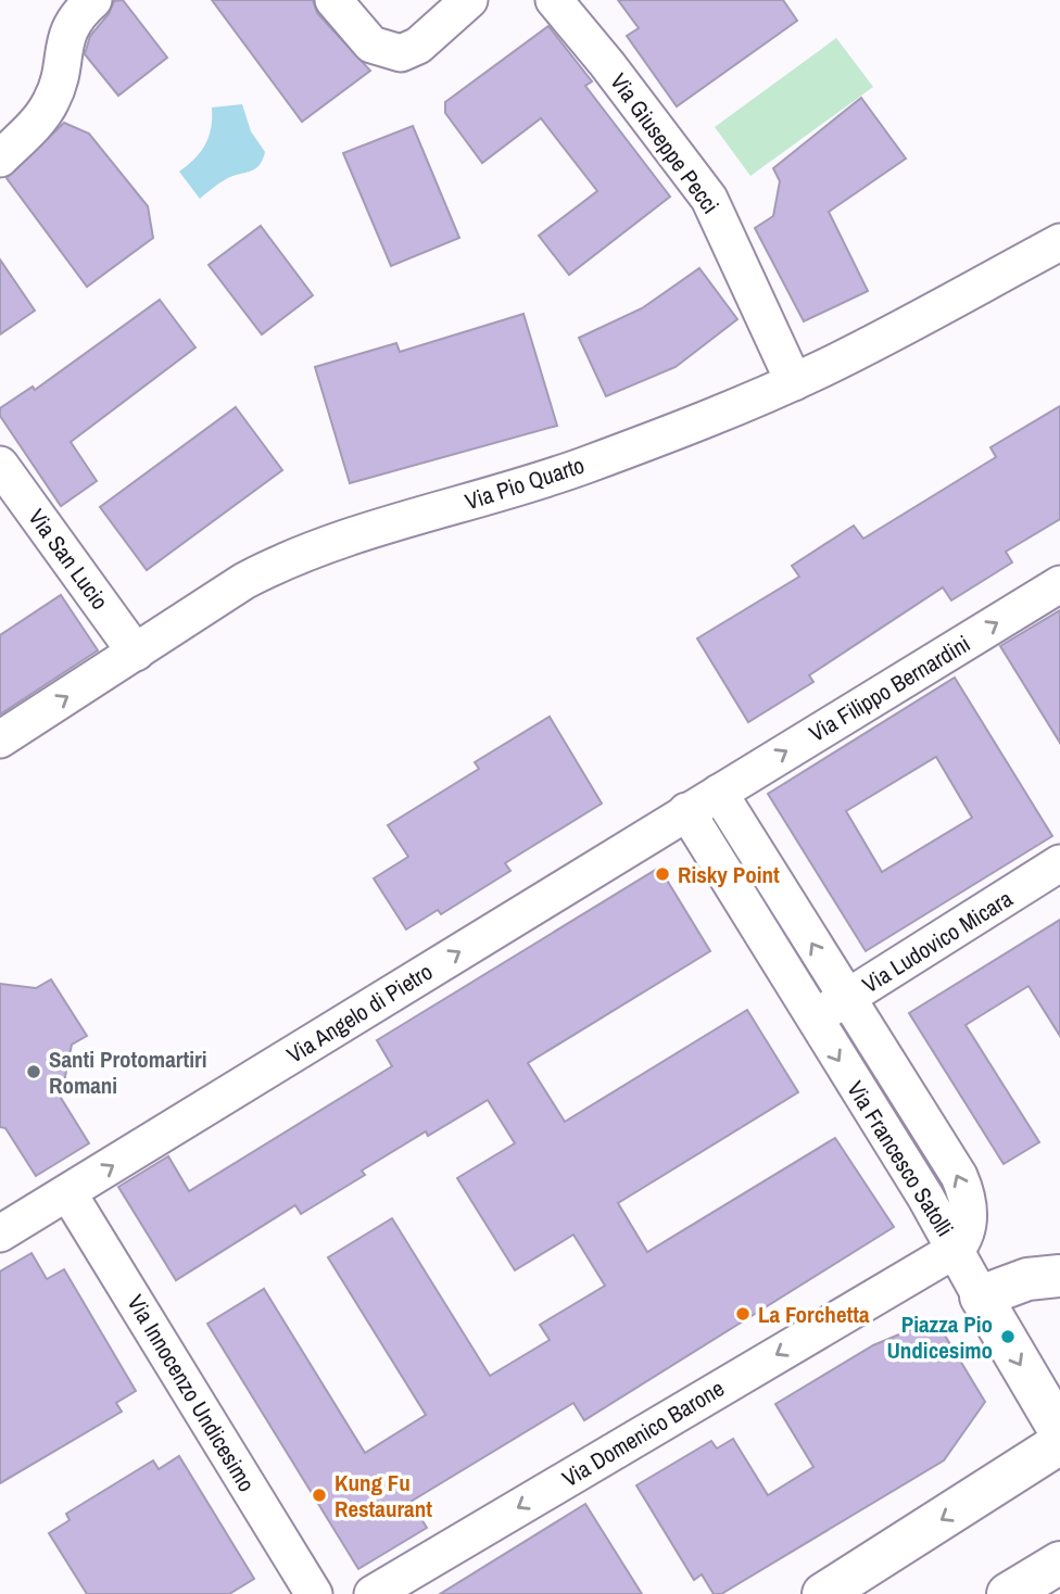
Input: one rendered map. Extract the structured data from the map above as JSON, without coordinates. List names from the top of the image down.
{
  "streets": {
    "street": [
      "Via Giuseppe Pecci",
      "Via Pio Quarto",
      "Via San Lucio",
      "Via Filippo Bernardini",
      "Via Ludovico Micara",
      "Via Angelo di Pietro",
      "Via Francesco Satolli",
      "Via Innocenzo Undicesimo",
      "Via Domenico Barone"
    ]
  },
  "crossings": [
    ["Via Giuseppe Pecci", "Via Pio Quarto"],
    ["Via Pio Quarto", "Via San Lucio"],
    ["Via Filippo Bernardini", "Via Angelo di Pietro"],
    ["Via Filippo Bernardini", "Via Francesco Satolli"],
    ["Via Ludovico Micara", "Via Francesco Satolli"],
    ["Via Angelo di Pietro", "Via Francesco Satolli"],
    ["Via Angelo di Pietro", "Via Innocenzo Undicesimo"],
    ["Via Francesco Satolli", "Via Domenico Barone"]
  ],
  "one_way": ["Via Filippo Bernardini", "Via Angelo di Pietro", "Via Domenico Barone"],
  "places": [
    "Risky Point",
    "Santi Protomartiri Romani",
    "La Forchetta",
    "Piazza Pio Undicesimo",
    "Kung Fu Restaurant"
  ]
}
